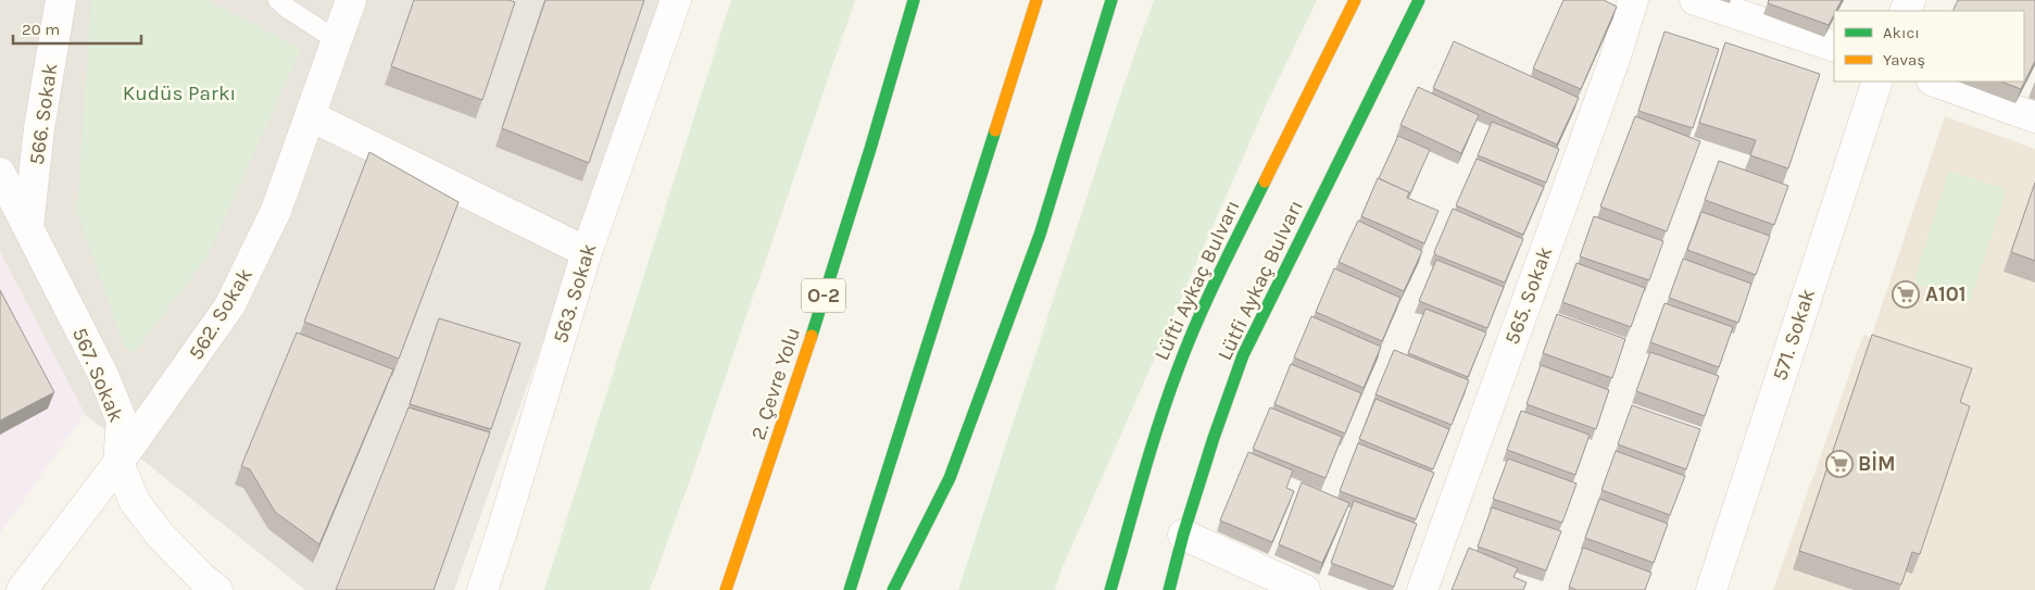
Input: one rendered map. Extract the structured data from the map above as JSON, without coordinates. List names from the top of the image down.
{
  "streets": {
    "main road": [
      "Lüfti Aykaç Bulvarı",
      "Lütfi Aykaç Bulvarı",
      "O-2",
      "2. Çevre Yolu"
    ],
    "street": [
      "566. Sokak",
      "563. Sokak",
      "565. Sokak",
      "562. Sokak",
      "571. Sokak",
      "567. Sokak"
    ]
  },
  "crossings": [
    ["566. Sokak", "567. Sokak"],
    ["562. Sokak", "567. Sokak"]
  ],
  "parks": ["Kudüs Parkı"],
  "places": {
    "supermarket": ["A101", "BİM"]
  },
  "legend": ["Akıcı", "Yavaş"],
  "scale_bar": "20 m"
}
